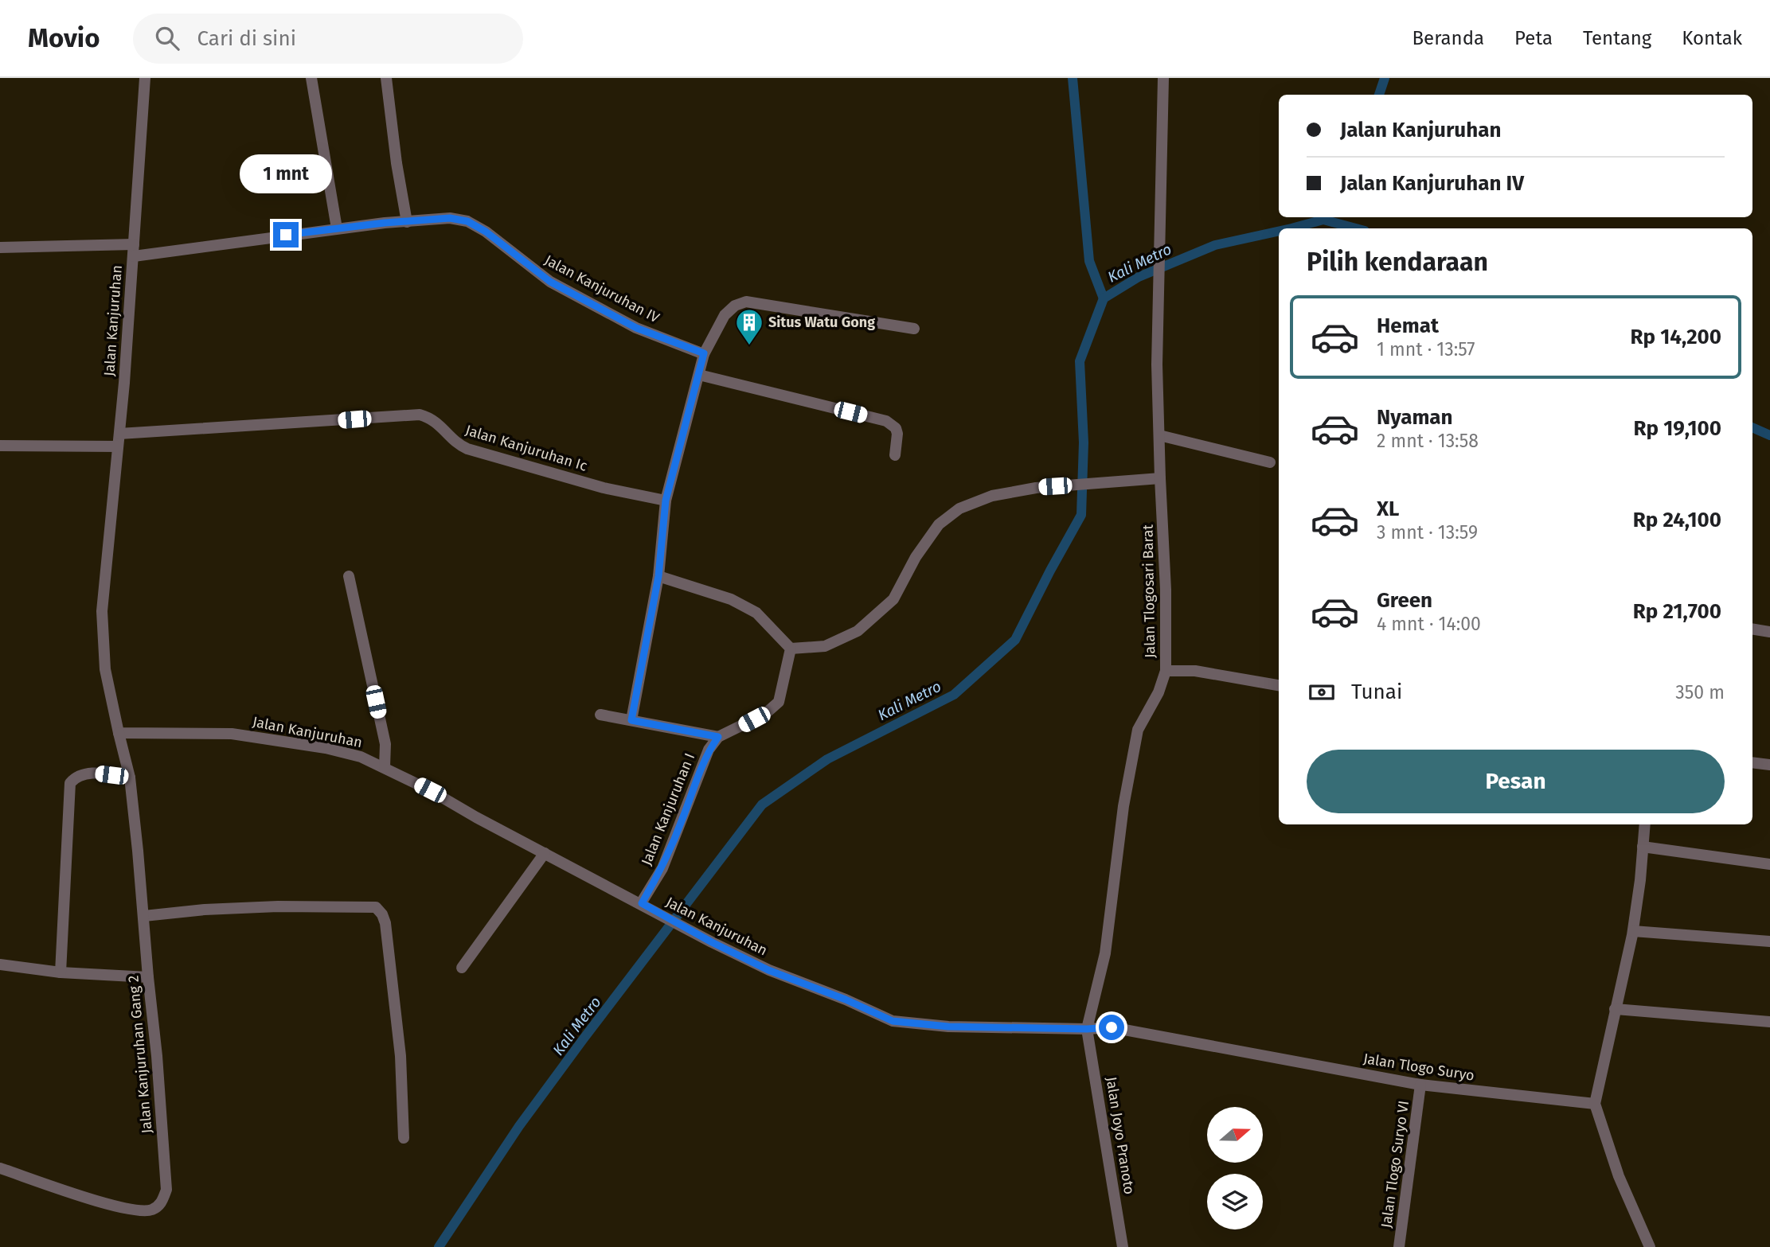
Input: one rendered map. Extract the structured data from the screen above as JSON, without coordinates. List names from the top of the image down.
{
  "streets": {
    "street": [
      "Jalan Kanjuruhan IV",
      "Jalan Kanjuruhan",
      "Jalan Kanjuruhan Ic",
      "Jalan Tlogosari Barat",
      "Jalan Kanjuruhan I",
      "Jalan Kanjuruhan Gang 2",
      "Jalan Tlogo Suryo",
      "Jalan Joyo Pranoto",
      "Jalan Tlogo Suryo VI"
    ]
  },
  "crossings": [
    ["Jalan Kanjuruhan IV", "Jalan Kanjuruhan"],
    ["Jalan Kanjuruhan", "Jalan Kanjuruhan Ic"],
    ["Jalan Kanjuruhan", "Jalan Tlogosari Barat"],
    ["Jalan Kanjuruhan", "Jalan Kanjuruhan I"],
    ["Jalan Kanjuruhan", "Jalan Kanjuruhan Gang 2"],
    ["Jalan Kanjuruhan", "Jalan Tlogo Suryo"],
    ["Jalan Kanjuruhan", "Jalan Joyo Pranoto"],
    ["Jalan Tlogosari Barat", "Jalan Tlogo Suryo"],
    ["Jalan Tlogosari Barat", "Jalan Joyo Pranoto"],
    ["Jalan Tlogo Suryo", "Jalan Joyo Pranoto"],
    ["Jalan Tlogo Suryo", "Jalan Tlogo Suryo VI"]
  ],
  "water": ["Kali Metro"],
  "places": {
    "building": ["Situs Watu Gong"]
  },
  "north": "right",
  "page": {
    "header": "Movio",
    "search": "Cari di sini",
    "nav": [
      "Beranda",
      "Peta",
      "Tentang",
      "Kontak"
    ],
    "banner": ["Jalan Kanjuruhan", "Jalan Kanjuruhan IV"],
    "bubble": "1 mnt",
    "heading": "Pilih kendaraan",
    "list": [
      {
        "name": "Hemat",
        "note": "1 mnt · 13:57",
        "value": "Rp 14,200"
      },
      {
        "name": "Nyaman",
        "note": "2 mnt · 13:58",
        "value": "Rp 19,100"
      },
      {
        "name": "XL",
        "note": "3 mnt · 13:59",
        "value": "Rp 24,100"
      },
      {
        "name": "Green",
        "note": "4 mnt · 14:00",
        "value": "Rp 21,700"
      }
    ],
    "pay": ["Tunai", "350 m"],
    "buttons": "Pesan"
  }
}
